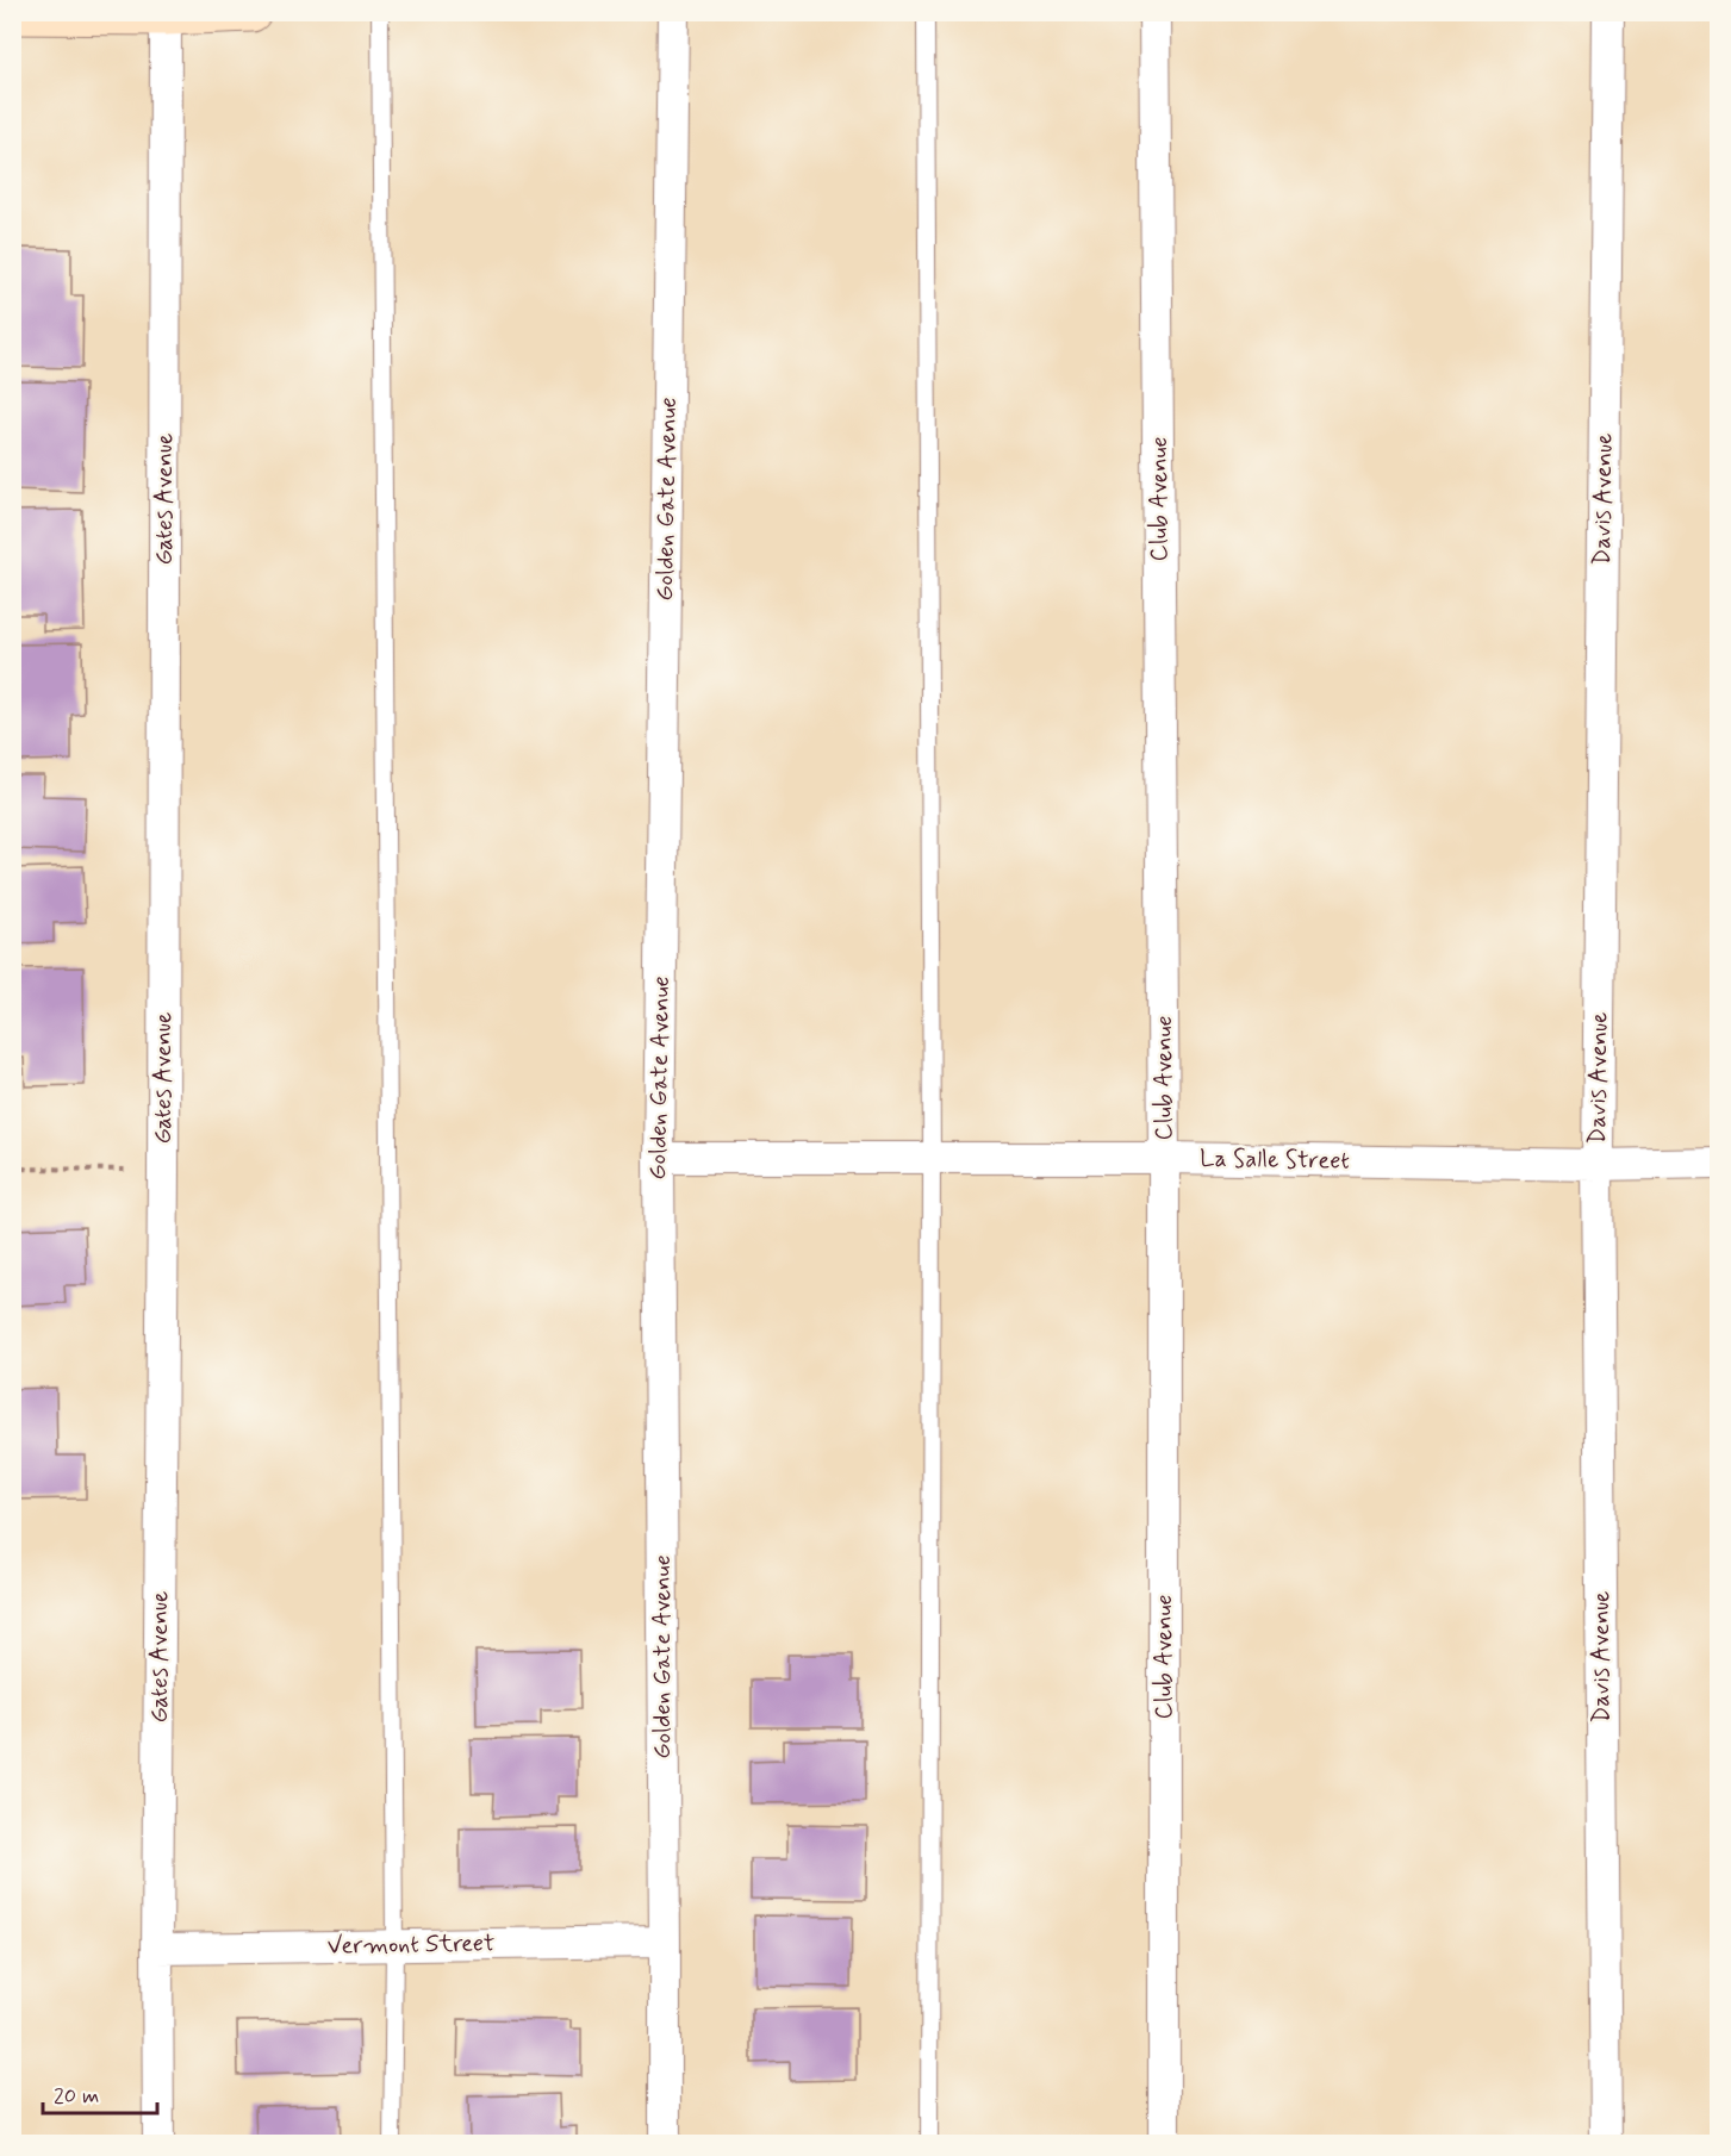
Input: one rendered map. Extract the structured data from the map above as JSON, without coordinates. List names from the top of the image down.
{
  "streets": {
    "street": [
      "Gates Avenue",
      "Golden Gate Avenue",
      "Club Avenue",
      "Davis Avenue",
      "La Salle Street",
      "Vermont Street"
    ]
  },
  "crossings": [
    ["Gates Avenue", "Vermont Street"],
    ["Golden Gate Avenue", "La Salle Street"],
    ["Golden Gate Avenue", "Vermont Street"],
    ["Club Avenue", "La Salle Street"],
    ["Davis Avenue", "La Salle Street"]
  ],
  "scale_bar": "20 m"
}
